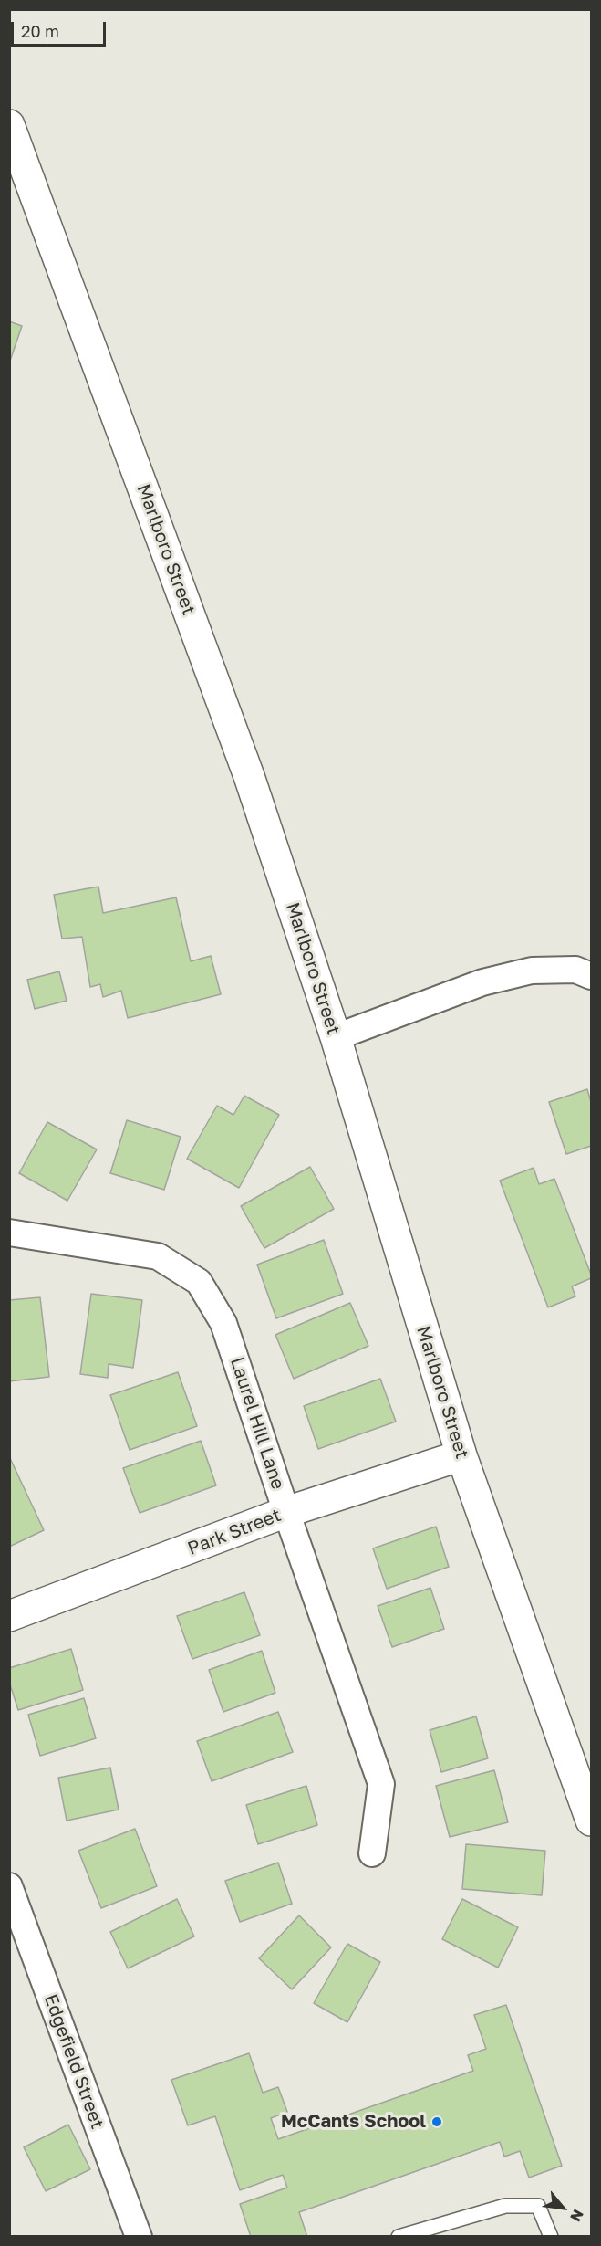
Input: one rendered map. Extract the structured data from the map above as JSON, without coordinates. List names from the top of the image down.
{
  "streets": {
    "street": [
      "Marlboro Street",
      "Laurel Hill Lane",
      "Park Street",
      "Edgefield Street"
    ]
  },
  "crossings": [
    ["Marlboro Street", "Park Street"],
    ["Laurel Hill Lane", "Park Street"]
  ],
  "places": ["McCants School"],
  "scale_bar": "20 m",
  "north": "bottom right"
}
